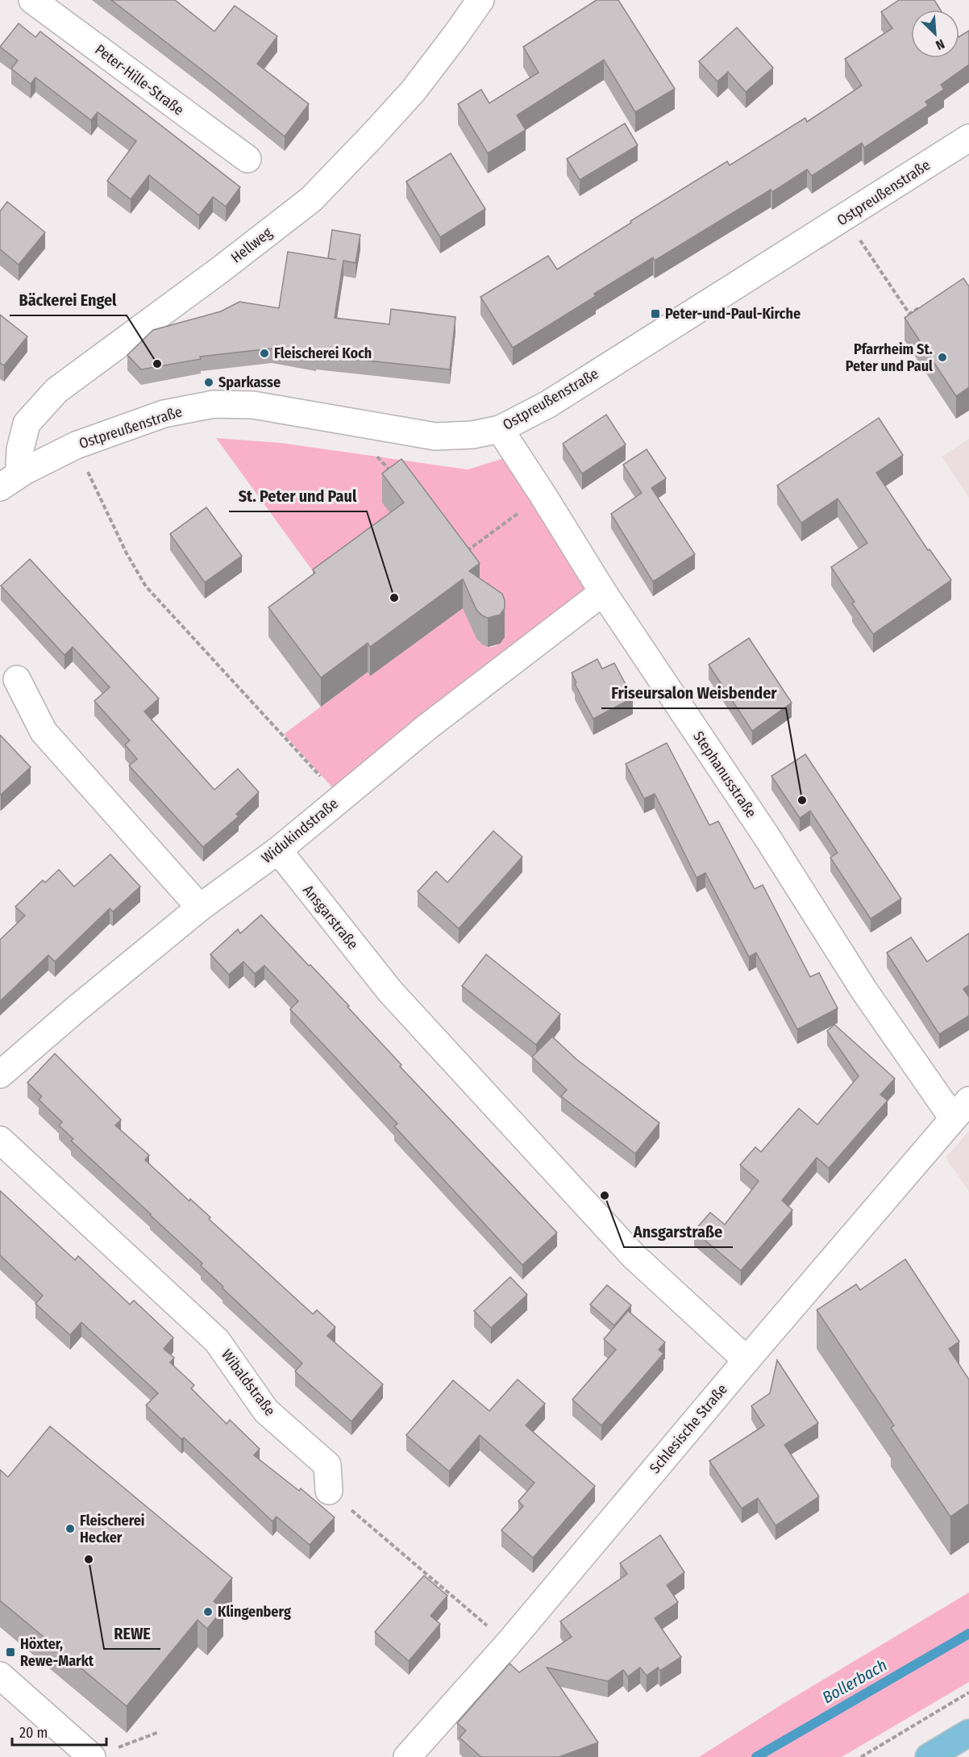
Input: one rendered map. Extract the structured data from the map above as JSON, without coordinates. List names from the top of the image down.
{
  "streets": {
    "street": [
      "Peter-Hille-Straße",
      "Ostpreußenstraße",
      "Hellweg",
      "Stephanusstraße",
      "Widukindstraße",
      "Ansgarstraße",
      "Wibaldstraße",
      "Schlesische Straße"
    ]
  },
  "crossings": [
    ["Ostpreußenstraße", "Hellweg"],
    ["Ostpreußenstraße", "Stephanusstraße"],
    ["Stephanusstraße", "Widukindstraße"],
    ["Stephanusstraße", "Schlesische Straße"],
    ["Widukindstraße", "Ansgarstraße"],
    ["Ansgarstraße", "Schlesische Straße"]
  ],
  "water": ["Bollerbach"],
  "places": {
    "transit": ["Peter-und-Paul-Kirche", "Höxter, Rewe-Markt"],
    "other": [
      "Fleischerei Koch",
      "Pfarrheim St. Peter und Paul",
      "Bäckerei Engel",
      "Sparkasse",
      "St. Peter und Paul",
      "Friseursalon Weisbender",
      "Ansgarstraße",
      "Fleischerei Hecker",
      "REWE",
      "Klingenberg"
    ]
  },
  "scale_bar": "20 m",
  "north": "bottom right"
}
